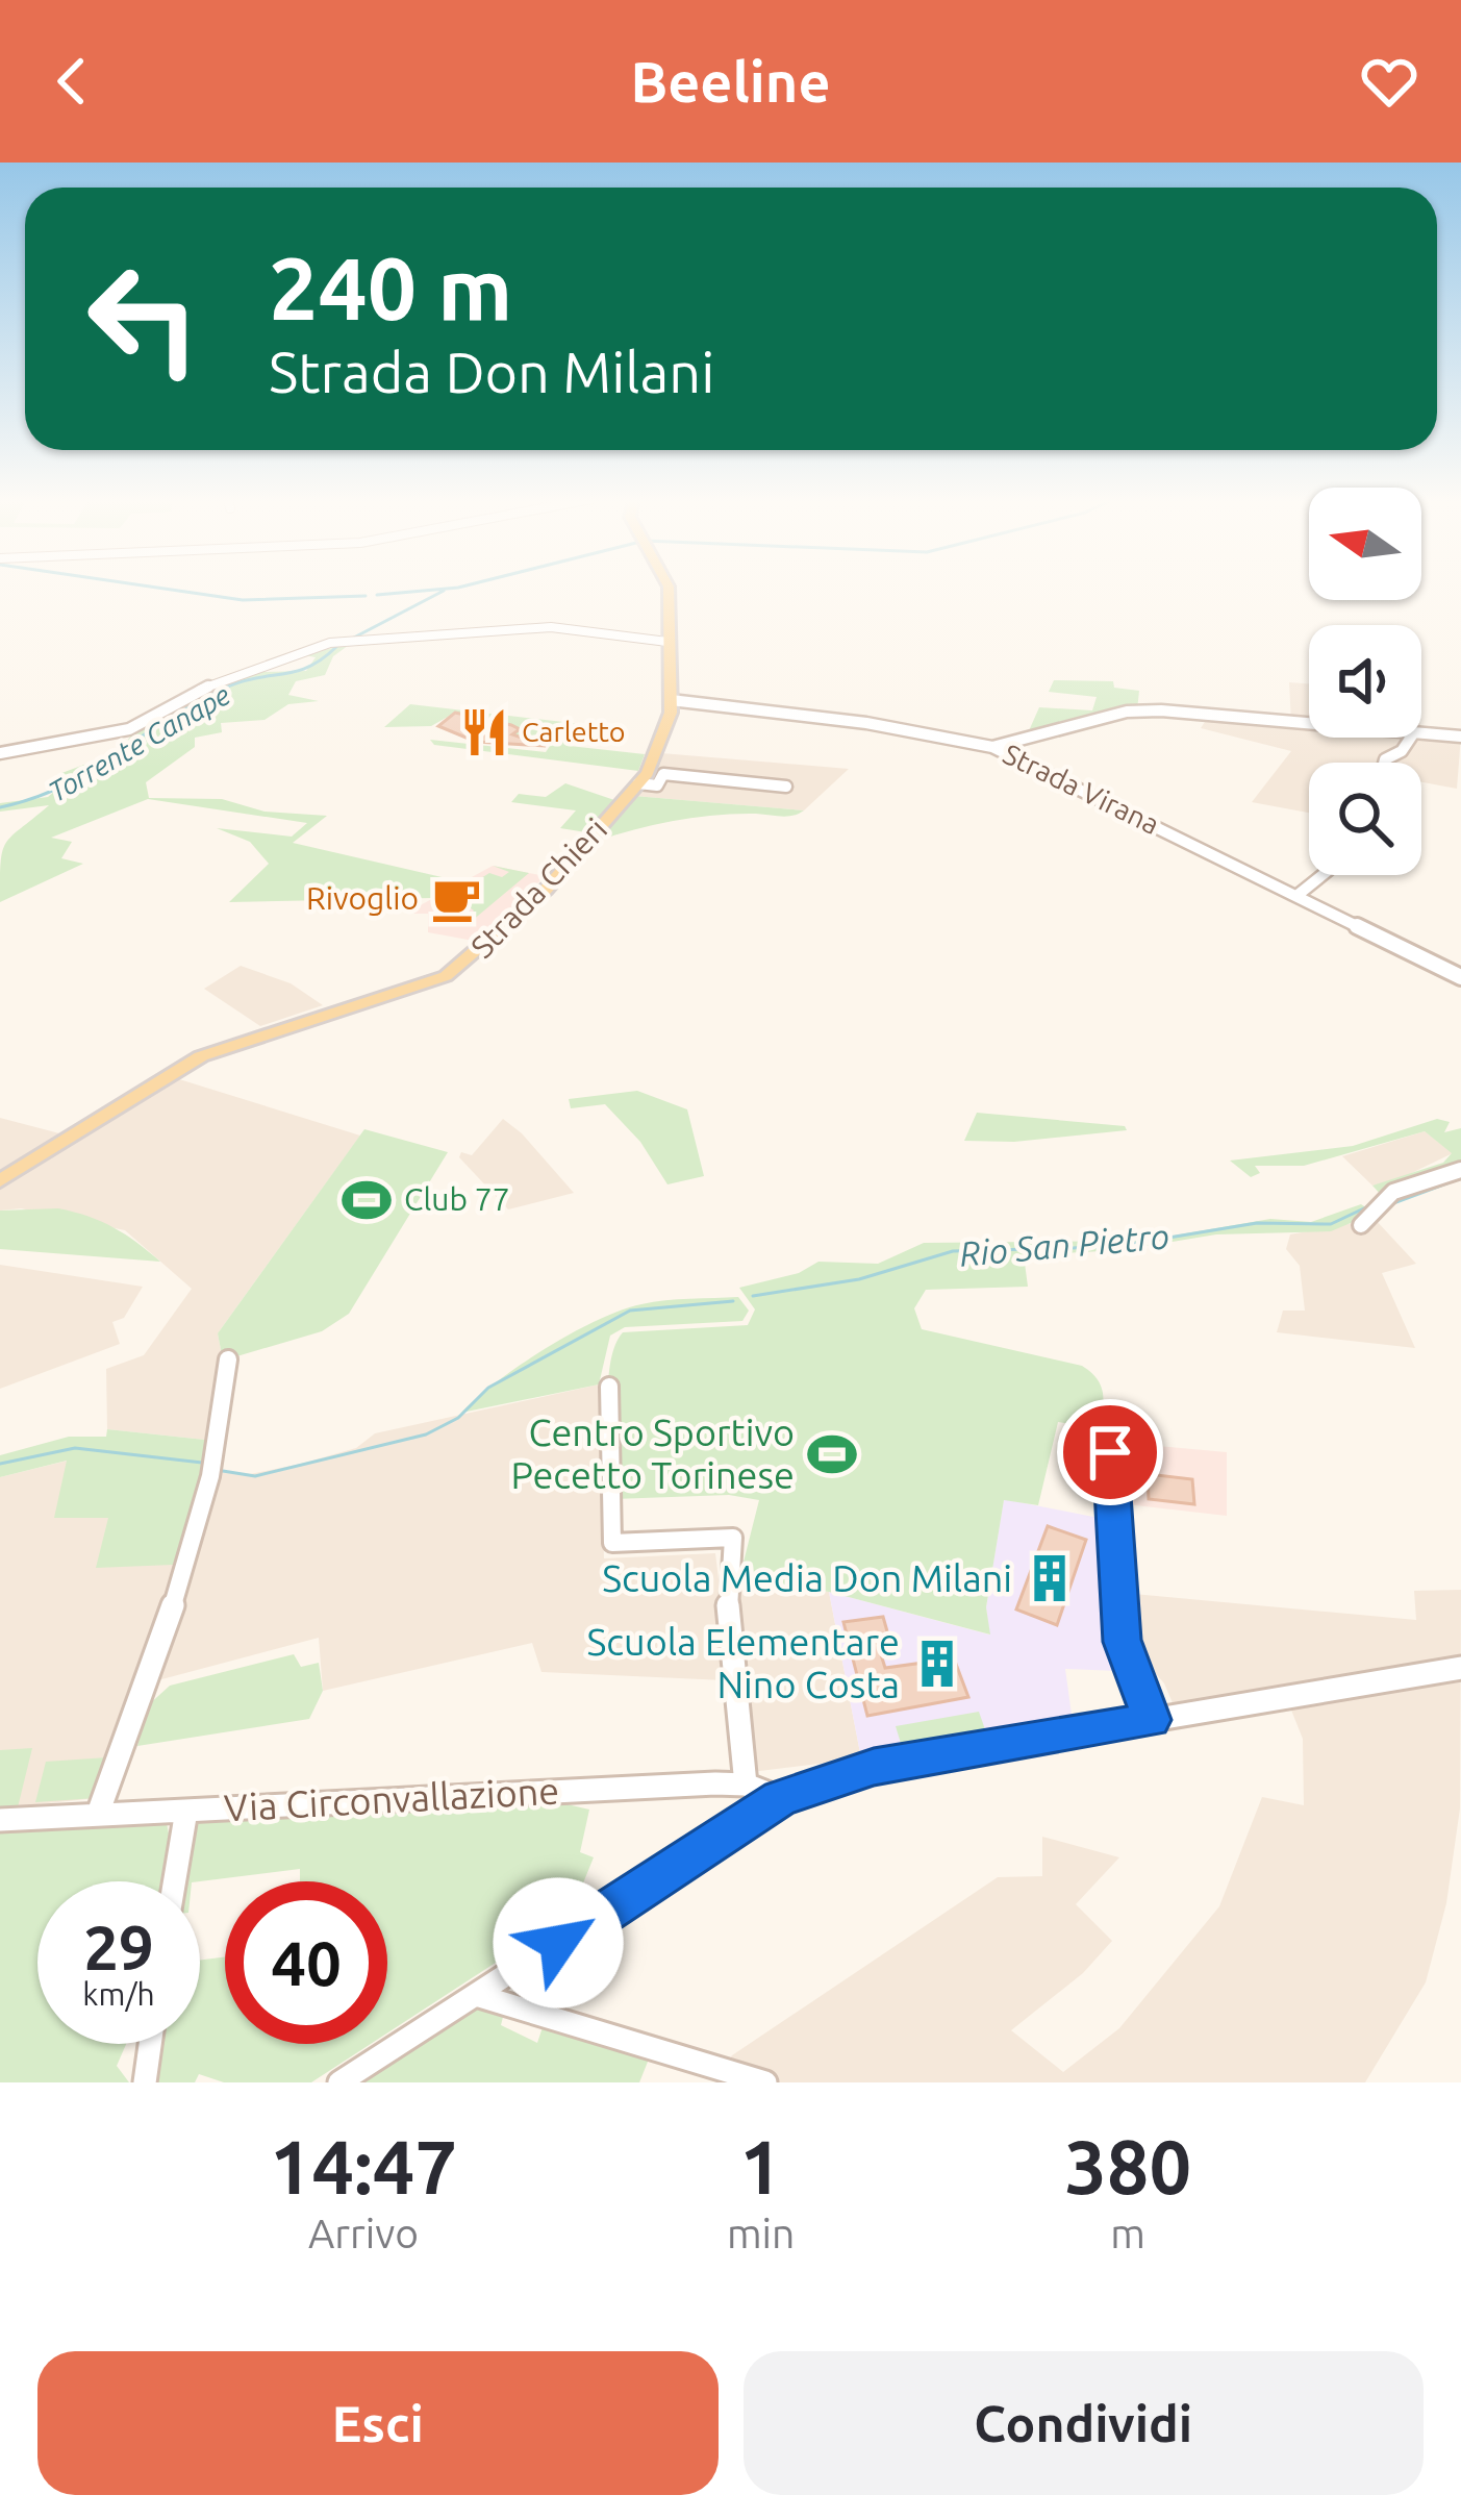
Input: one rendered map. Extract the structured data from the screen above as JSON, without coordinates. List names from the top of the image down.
{
  "streets": {
    "main road": ["Strada Chieri"],
    "street": ["Strada Virana", "Via Circonvallazione"]
  },
  "crossings": [
    ["Strada Virana", "Strada Chieri"]
  ],
  "water": ["Torrente Canape", "Rio San Pietro"],
  "places": {
    "restaurant": ["Carletto"],
    "cafe": ["Rivoglio"],
    "sports": ["Club 77", "Centro Sportivo Pecetto Torinese"],
    "building": ["Scuola Media Don Milani", "Scuola Elementare Nino Costa"]
  },
  "north": "left",
  "page": {
    "header": "Beeline",
    "turn": ["240 m", "Strada Don Milani"],
    "speed": "29 km/h",
    "limit": "40",
    "eta": [
      "14:47",
      "Arrivo",
      "1",
      "min",
      "380",
      "m"
    ],
    "buttons": ["Esci", "Condividi"]
  }
}
